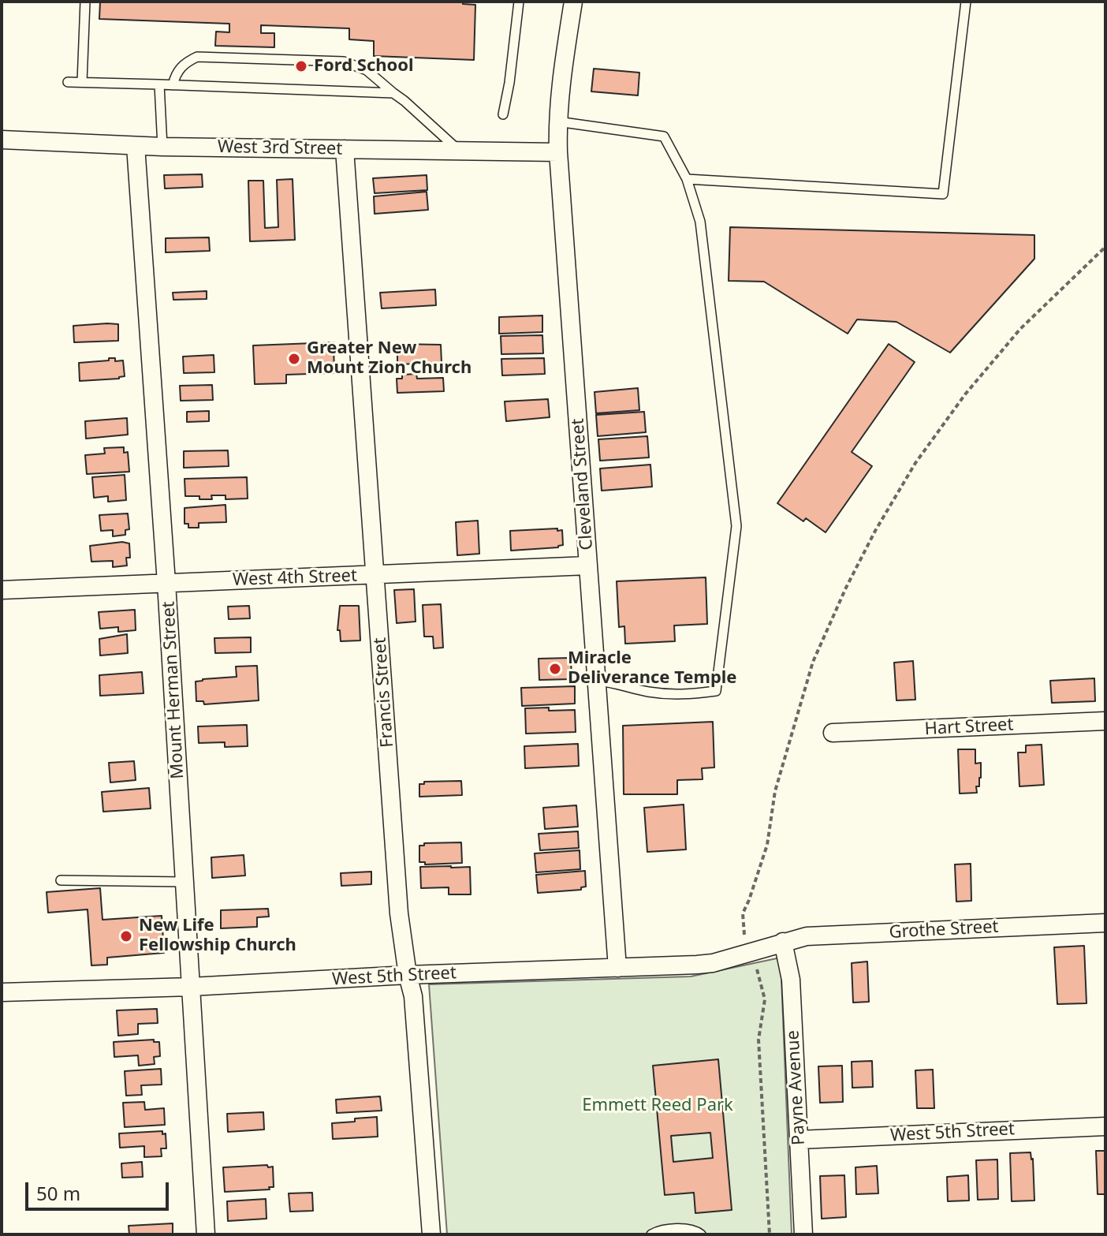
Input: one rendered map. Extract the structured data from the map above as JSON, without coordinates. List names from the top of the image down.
{
  "streets": {
    "street": [
      "West 3rd Street",
      "Cleveland Street",
      "West 4th Street",
      "Mount Herman Street",
      "Francis Street",
      "Hart Street",
      "Grothe Street",
      "West 5th Street",
      "Payne Avenue"
    ]
  },
  "crossings": [
    ["West 3rd Street", "Cleveland Street"],
    ["West 3rd Street", "Mount Herman Street"],
    ["West 3rd Street", "Francis Street"],
    ["Cleveland Street", "West 4th Street"],
    ["Cleveland Street", "West 5th Street"],
    ["West 4th Street", "Mount Herman Street"],
    ["West 4th Street", "Francis Street"],
    ["Mount Herman Street", "West 5th Street"],
    ["Francis Street", "West 5th Street"],
    ["Grothe Street", "West 5th Street"],
    ["Grothe Street", "Payne Avenue"],
    ["West 5th Street", "Payne Avenue"]
  ],
  "parks": ["Emmett Reed Park"],
  "places": [
    "Ford School",
    "Greater New Mount Zion Church",
    "Miracle Deliverance Temple",
    "New Life Fellowship Church"
  ],
  "scale_bar": "50 m"
}
